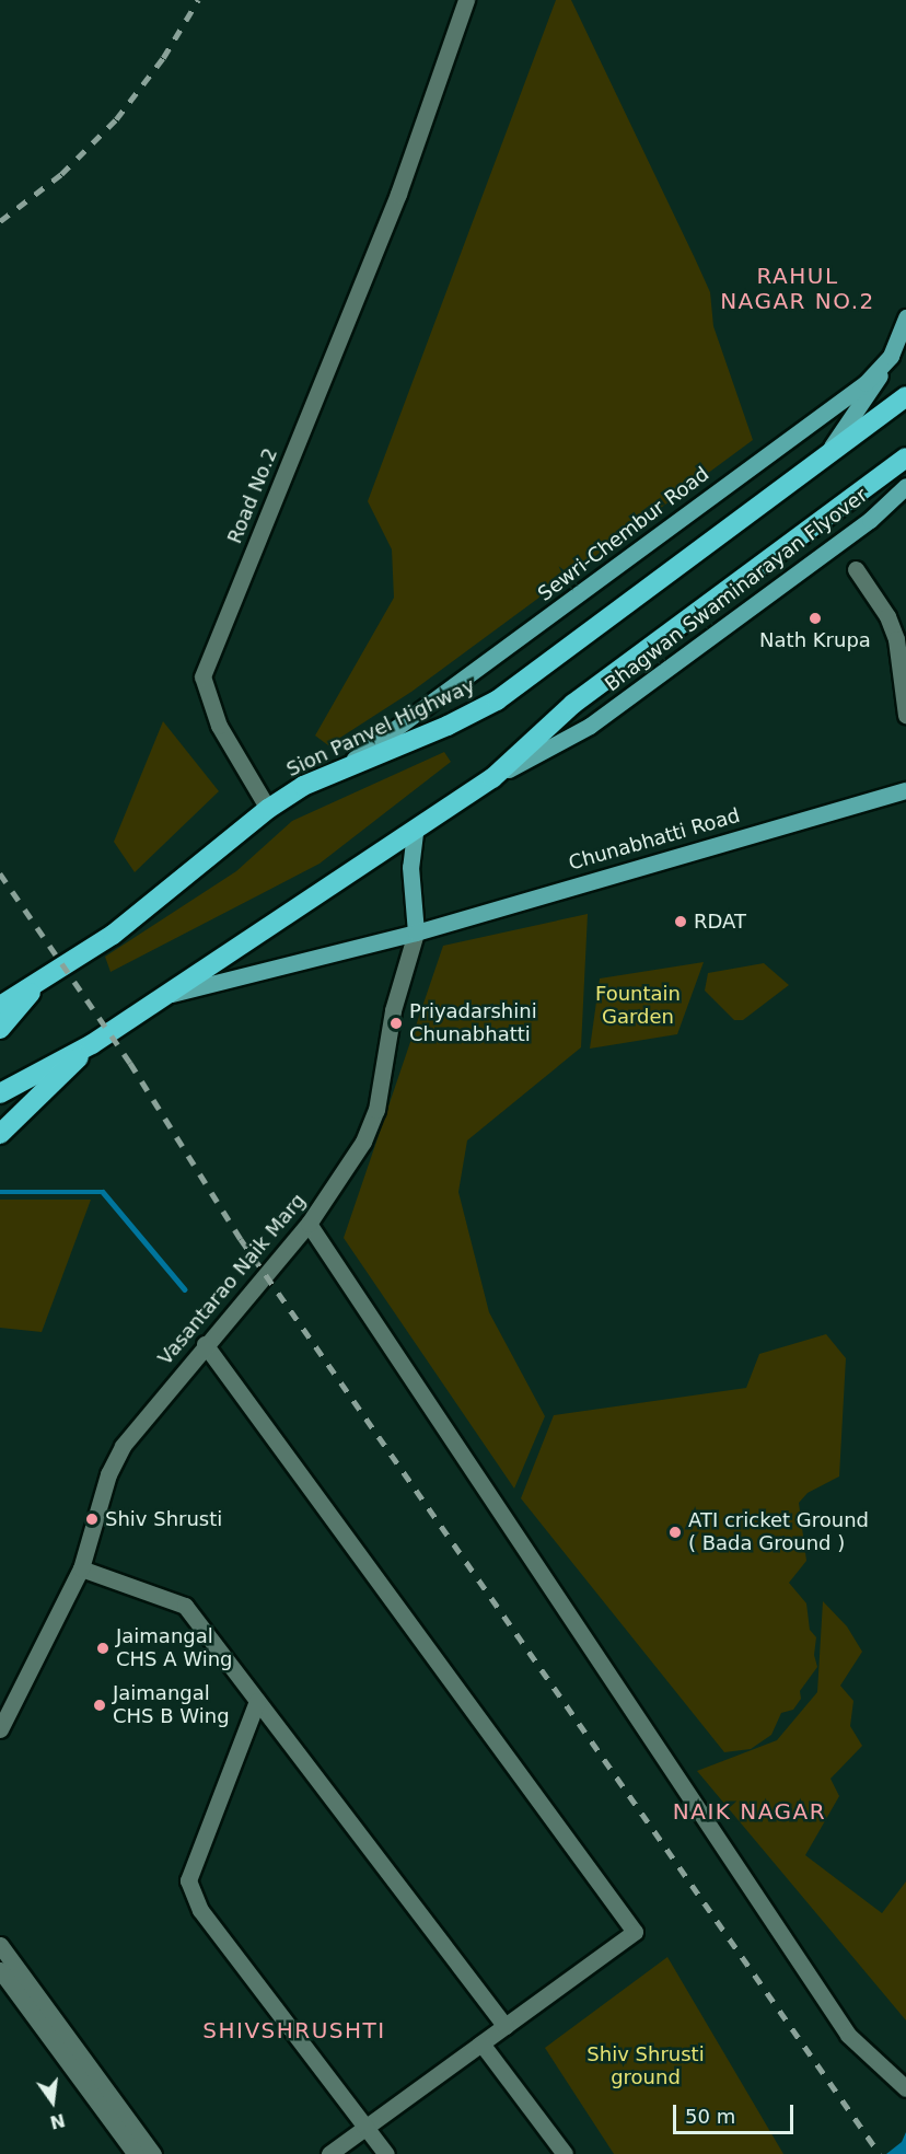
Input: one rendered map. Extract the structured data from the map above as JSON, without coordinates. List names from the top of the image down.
{
  "streets": {
    "highway": ["Sion Panvel Highway"],
    "main road": [
      "Sewri-Chembur Road",
      "Bhagwan Swaminarayan Flyover",
      "Chunabhatti Road",
      "Vasantarao Naik Marg"
    ],
    "street": ["Road No.2"]
  },
  "crossings": [
    ["Road No.2", "Sion Panvel Highway"],
    ["Sewri-Chembur Road", "Sion Panvel Highway"],
    ["Chunabhatti Road", "Vasantarao Naik Marg"]
  ],
  "districts": ["RAHUL NAGAR NO.2", "NAIK NAGAR", "SHIVSHRUSHTI"],
  "parks": ["Fountain Garden", "Shiv Shrusti ground"],
  "places": [
    "Nath Krupa",
    "RDAT",
    "Priyadarshini Chunabhatti",
    "Shiv Shrusti",
    "ATI cricket Ground ( Bada Ground )",
    "Jaimangal CHS A Wing",
    "Jaimangal CHS B Wing"
  ],
  "scale_bar": "50 m",
  "north": "bottom"
}
